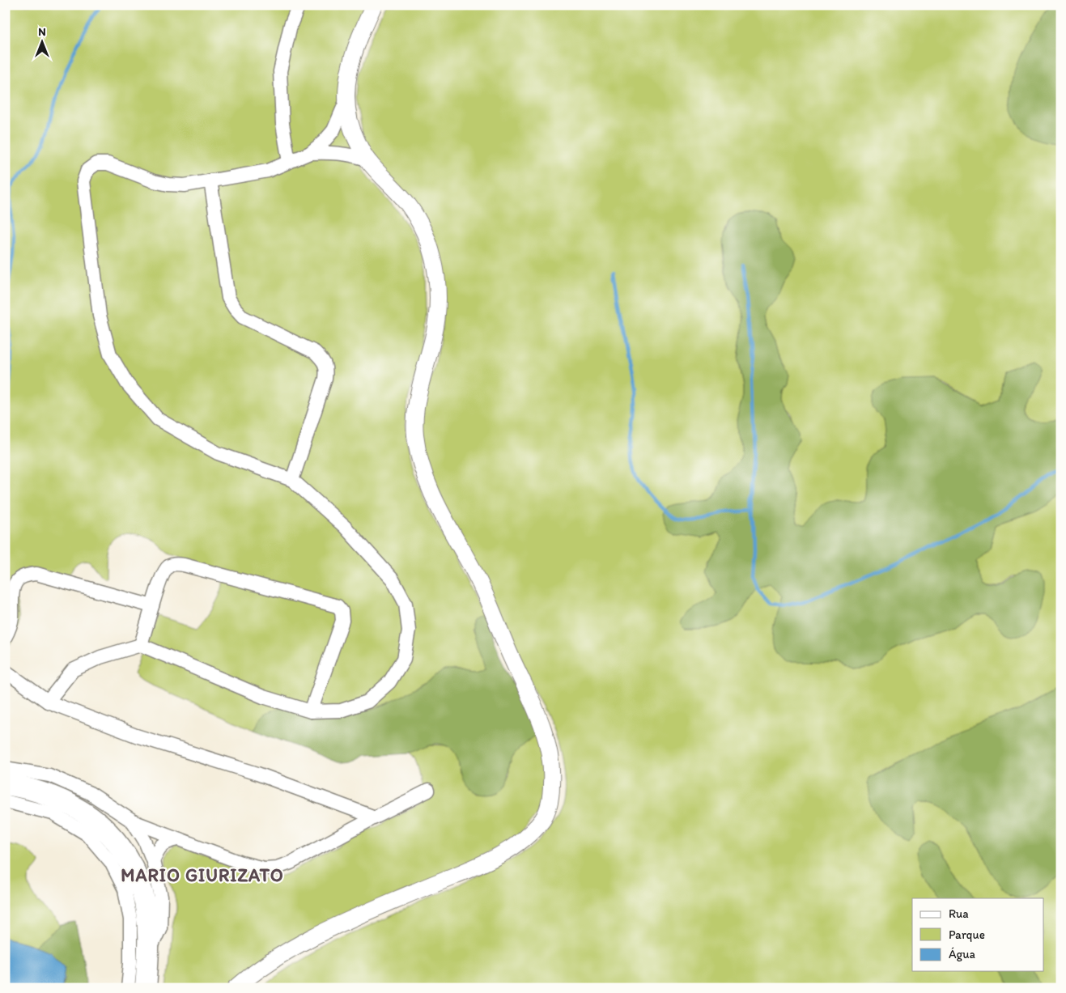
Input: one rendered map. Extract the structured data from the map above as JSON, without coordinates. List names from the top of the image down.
{
  "districts": ["MARIO GIURIZATO"],
  "legend": ["Rua", "Parque", "Água"],
  "north": "top"
}
